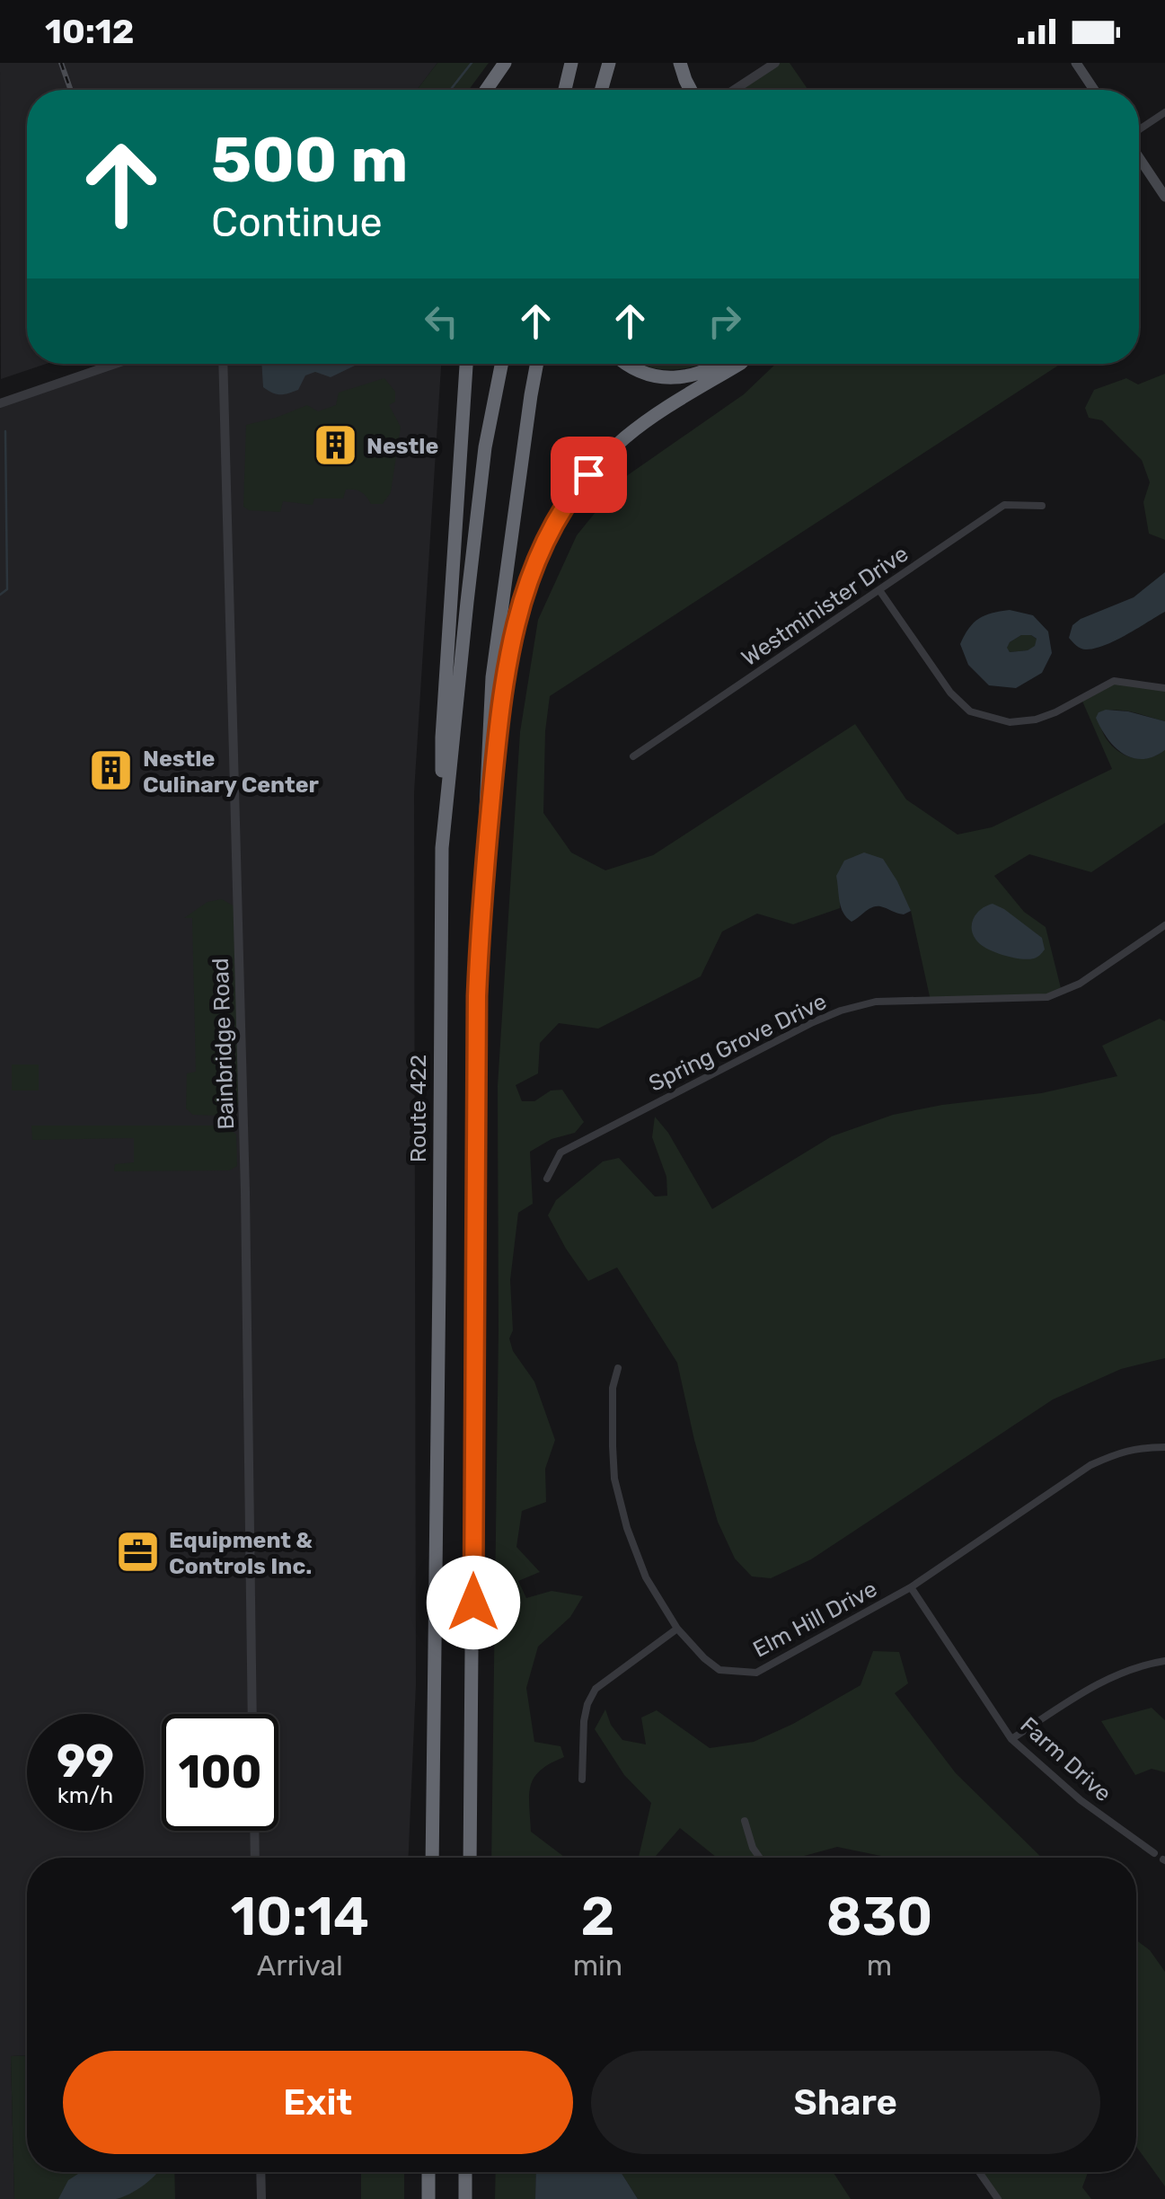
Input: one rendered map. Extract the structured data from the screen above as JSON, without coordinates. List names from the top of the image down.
{
  "streets": {
    "highway": ["Route 422"],
    "street": [
      "Westminister Drive",
      "Spring Grove Drive",
      "Bainbridge Road",
      "Elm Hill Drive",
      "Farm Drive"
    ]
  },
  "crossings": [
    ["Elm Hill Drive", "Farm Drive"]
  ],
  "places": {
    "building": ["Nestle", "Nestle Culinary Center"],
    "office": ["Equipment & Controls Inc."]
  },
  "page": {
    "status": "10:12",
    "turn": ["500 m", "Continue"],
    "speed": "99 km/h",
    "limit": "100",
    "eta": [
      "10:14",
      "Arrival",
      "2",
      "min",
      "830",
      "m"
    ],
    "buttons": ["Exit", "Share"]
  }
}
